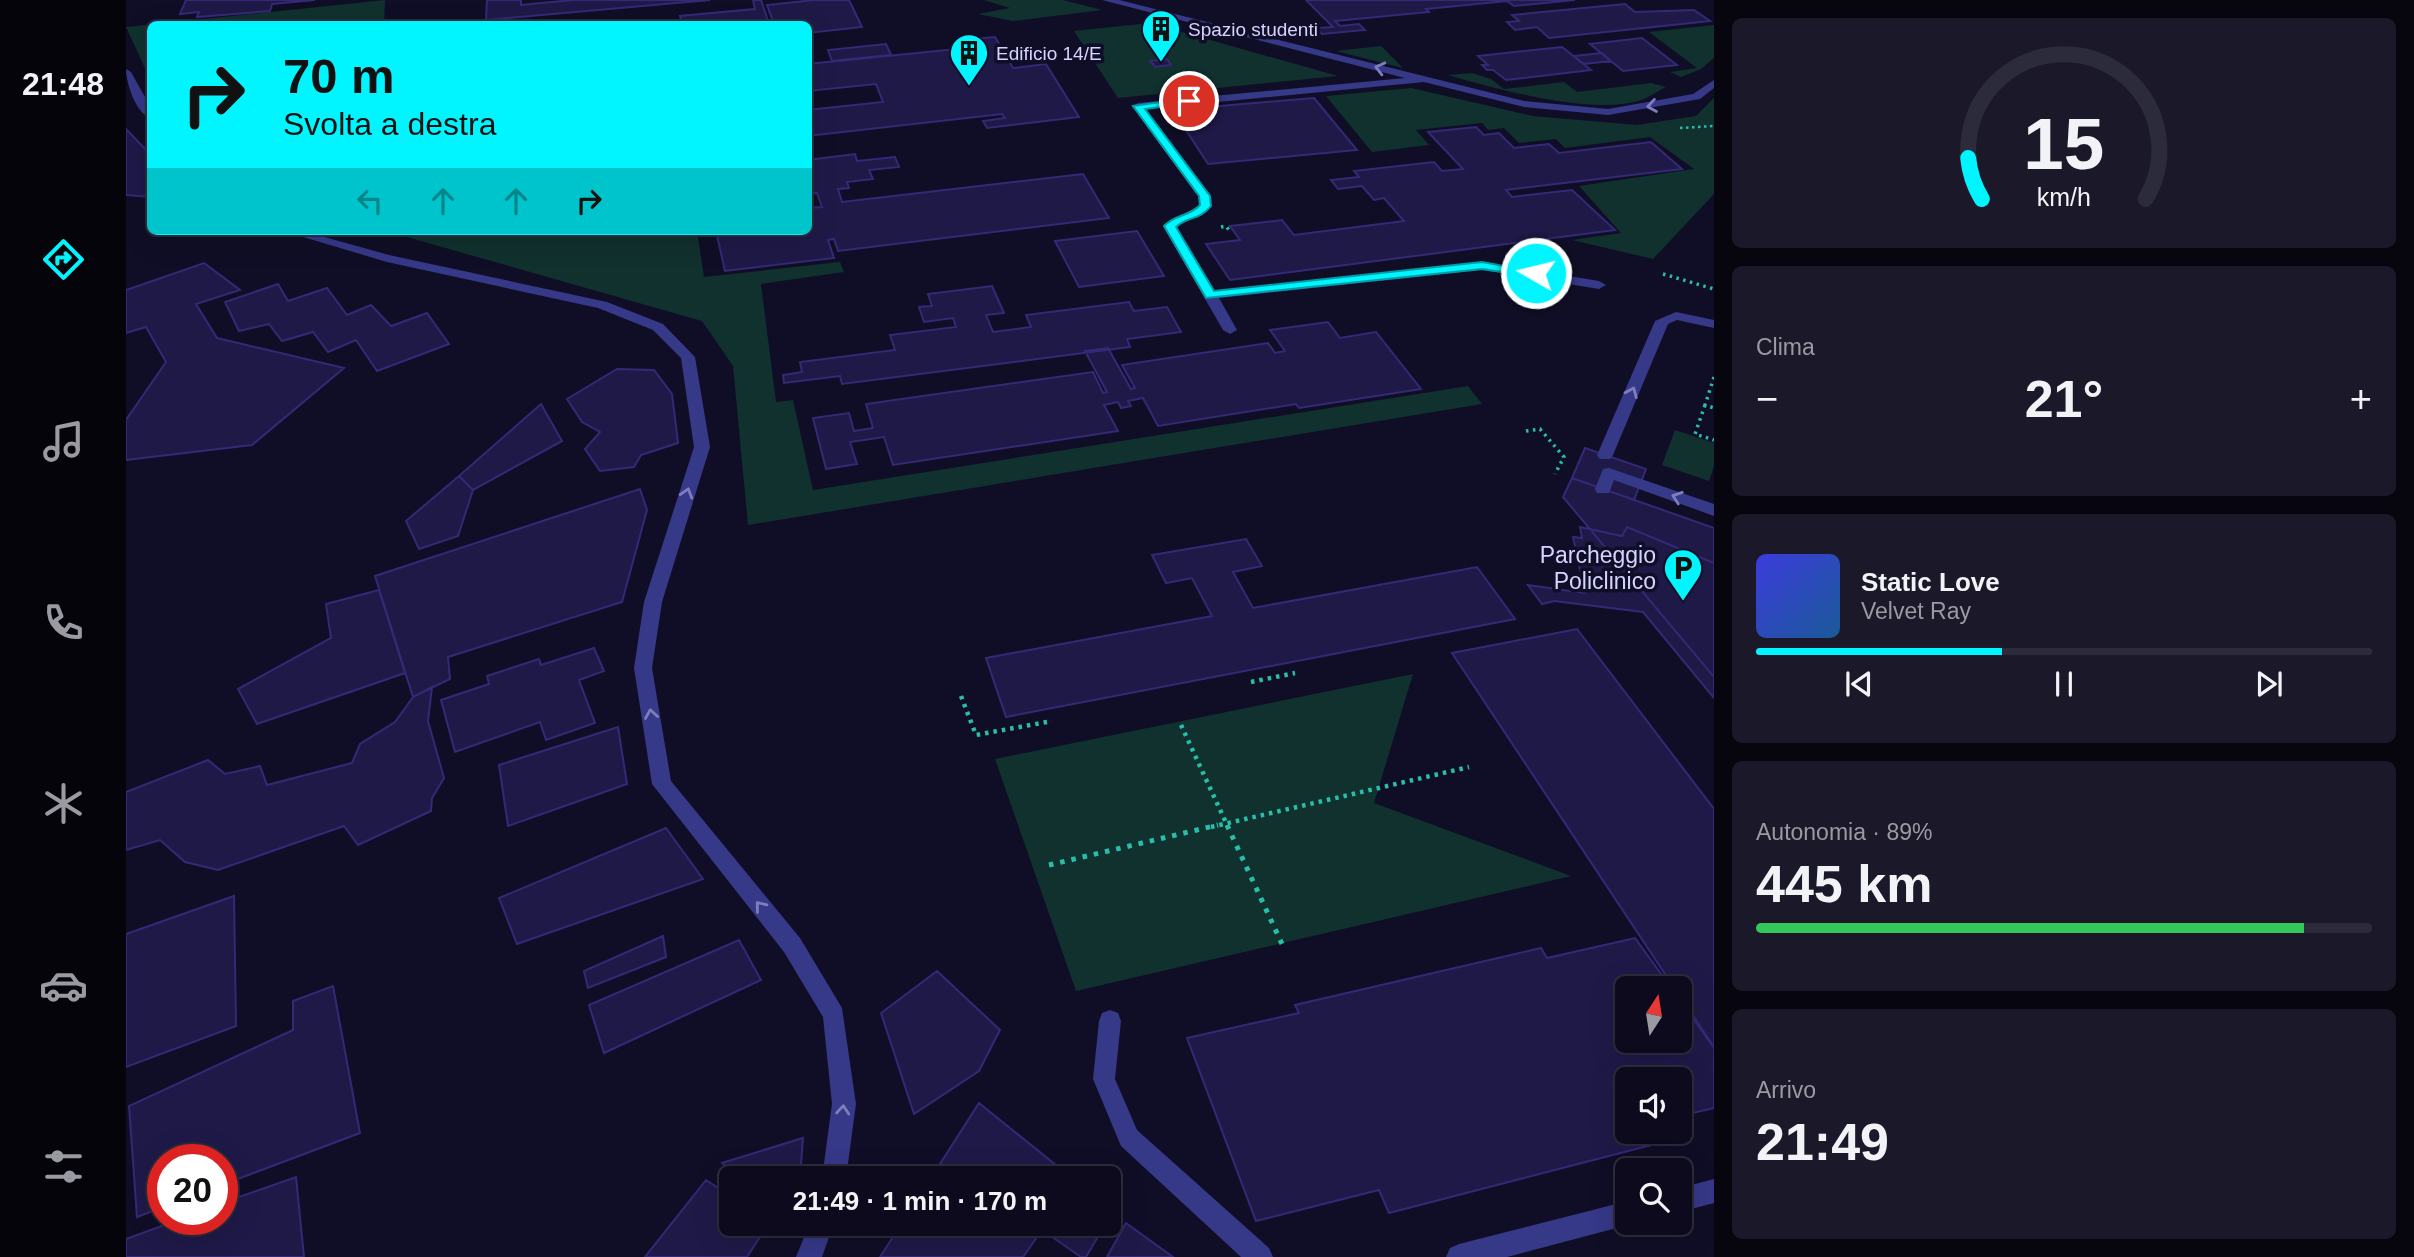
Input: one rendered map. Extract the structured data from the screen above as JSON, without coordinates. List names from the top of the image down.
{
  "places": {
    "building": ["Spazio studenti", "Edificio 14/E"],
    "parking": ["Parcheggio Policlinico"]
  },
  "north": "top",
  "page": {
    "tabs": "21:48",
    "turn": ["70 m", "Svolta a destra"],
    "tile": [
      "Clima",
      ["Autonomia · 89%", "445 km"],
      ["Arrivo", "21:49"]
    ],
    "heat": ["−", "21°", "+"],
    "song": ["Static Love", "Velvet Ray"],
    "limit": "20",
    "trip": "21:49 · 1 min · 170 m",
    "gauge": ["15", "km/h"]
  }
}
